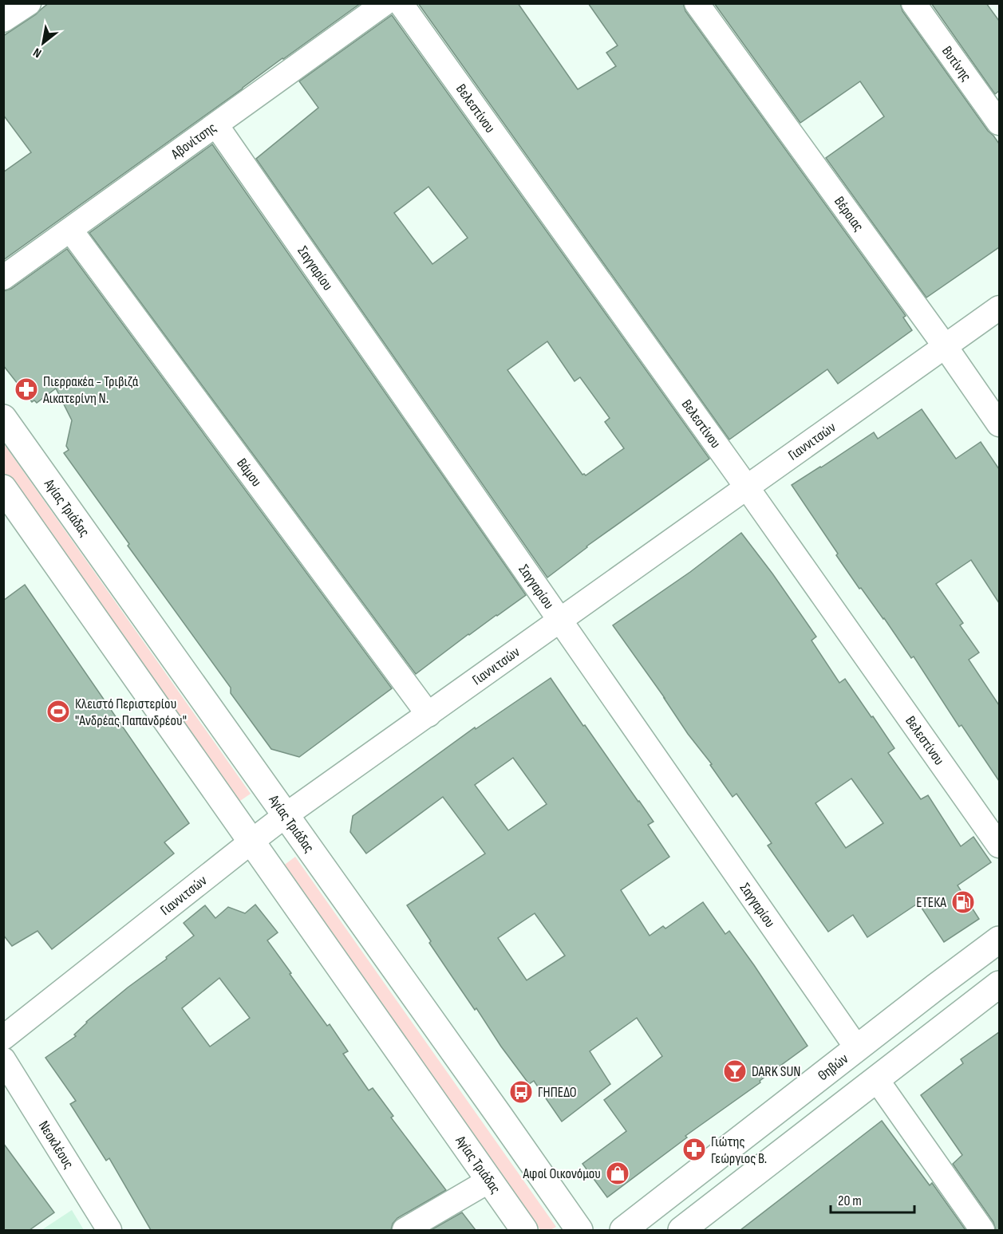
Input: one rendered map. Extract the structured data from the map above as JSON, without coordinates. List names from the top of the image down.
{
  "streets": {
    "street": [
      "Βυτίνης",
      "Βελεστίνου",
      "Αβονίτσης",
      "Βέροιας",
      "Σαγγαρίου",
      "Γιαννιτσών",
      "Βάμου",
      "Αγίας Τριάδας",
      "Θηβών",
      "Νεοκλέους"
    ]
  },
  "crossings": [
    ["Βελεστίνου", "Γιαννιτσών"],
    ["Αβονίτσης", "Σαγγαρίου"],
    ["Αβονίτσης", "Βάμου"],
    ["Βέροιας", "Γιαννιτσών"],
    ["Σαγγαρίου", "Γιαννιτσών"],
    ["Σαγγαρίου", "Θηβών"],
    ["Γιαννιτσών", "Βάμου"],
    ["Γιαννιτσών", "Αγίας Τριάδας"]
  ],
  "places": {
    "pharmacy": ["Πιερρακέα - Τριβιζά Αικατερίνη Ν.", "Γιώτης Γεώργιος Β."],
    "sports": ["Κλειστό Περιστερίου \"Ανδρέας Παπανδρέου\""],
    "fuel station": ["ΕΤΕΚΑ"],
    "bar": ["DARK SUN"],
    "bus stop": ["ΓΗΠΕΔΟ"],
    "shop": ["Αφοί Οικονόμου"]
  },
  "scale_bar": "20 m",
  "north": "bottom left"
}
